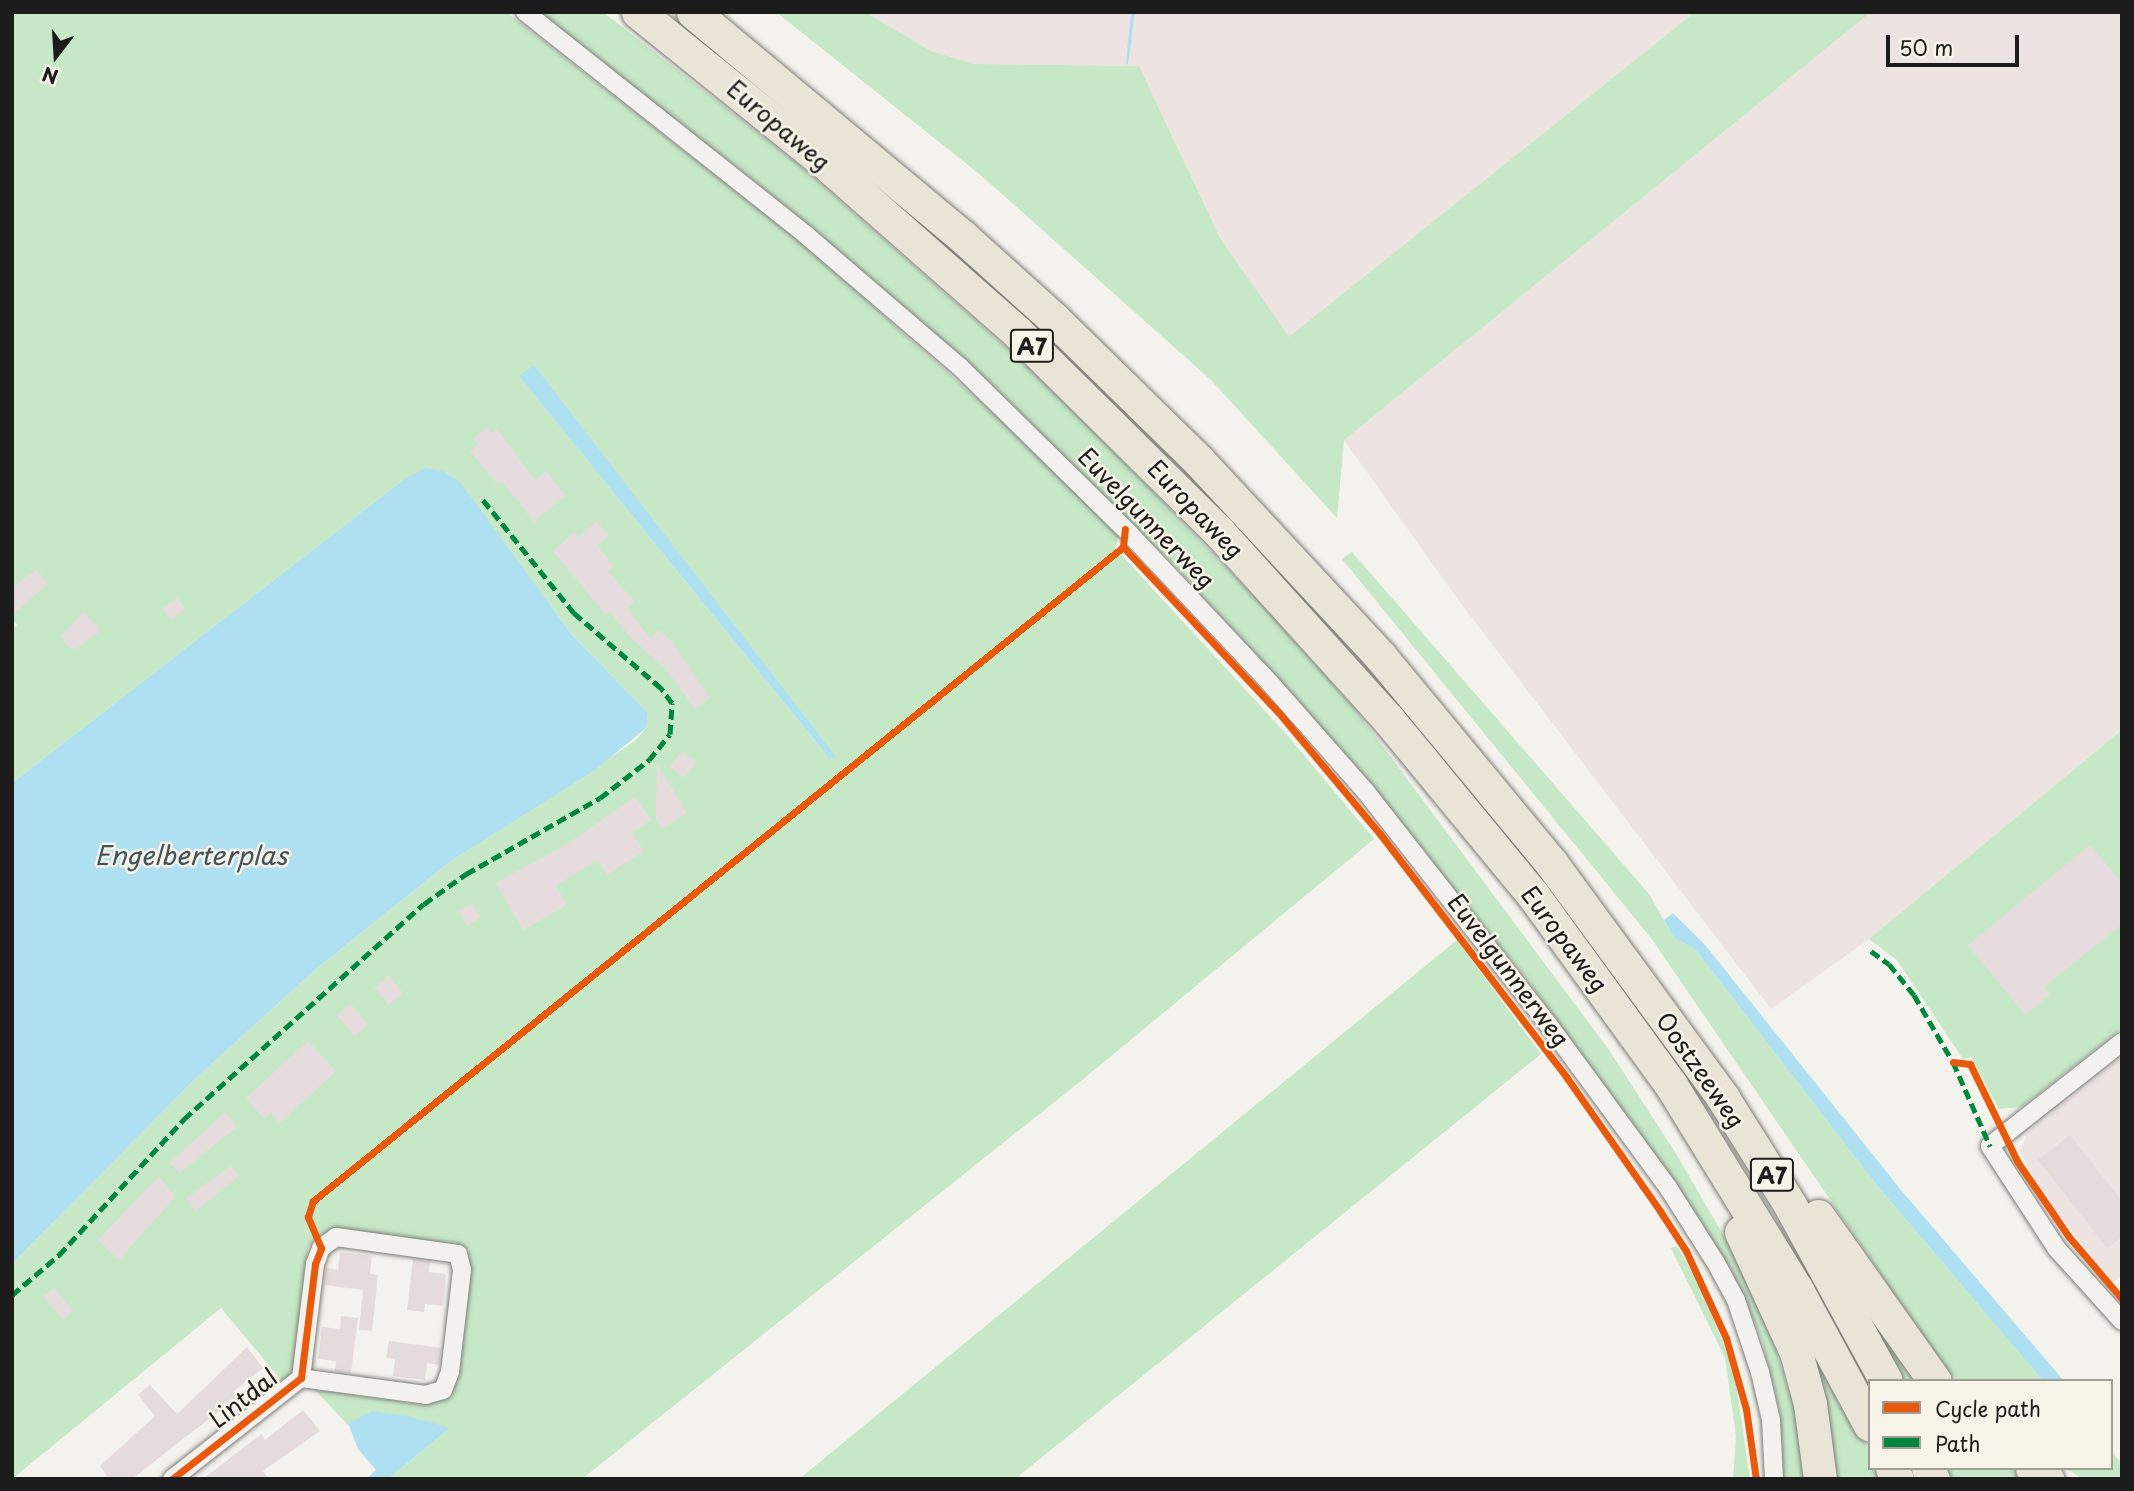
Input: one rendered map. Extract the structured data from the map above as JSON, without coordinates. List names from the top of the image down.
{
  "streets": {
    "highway": ["Europaweg", "A7", "Oostzeeweg"],
    "street": ["Euvelgunnerweg", "Lintdal"]
  },
  "crossings": [
    ["Europaweg", "A7"],
    ["Europaweg", "Oostzeeweg"],
    ["A7", "Oostzeeweg"]
  ],
  "water": ["Engelberterplas"],
  "legend": ["Cycle path", "Path"],
  "scale_bar": "50 m",
  "north": "bottom"
}
